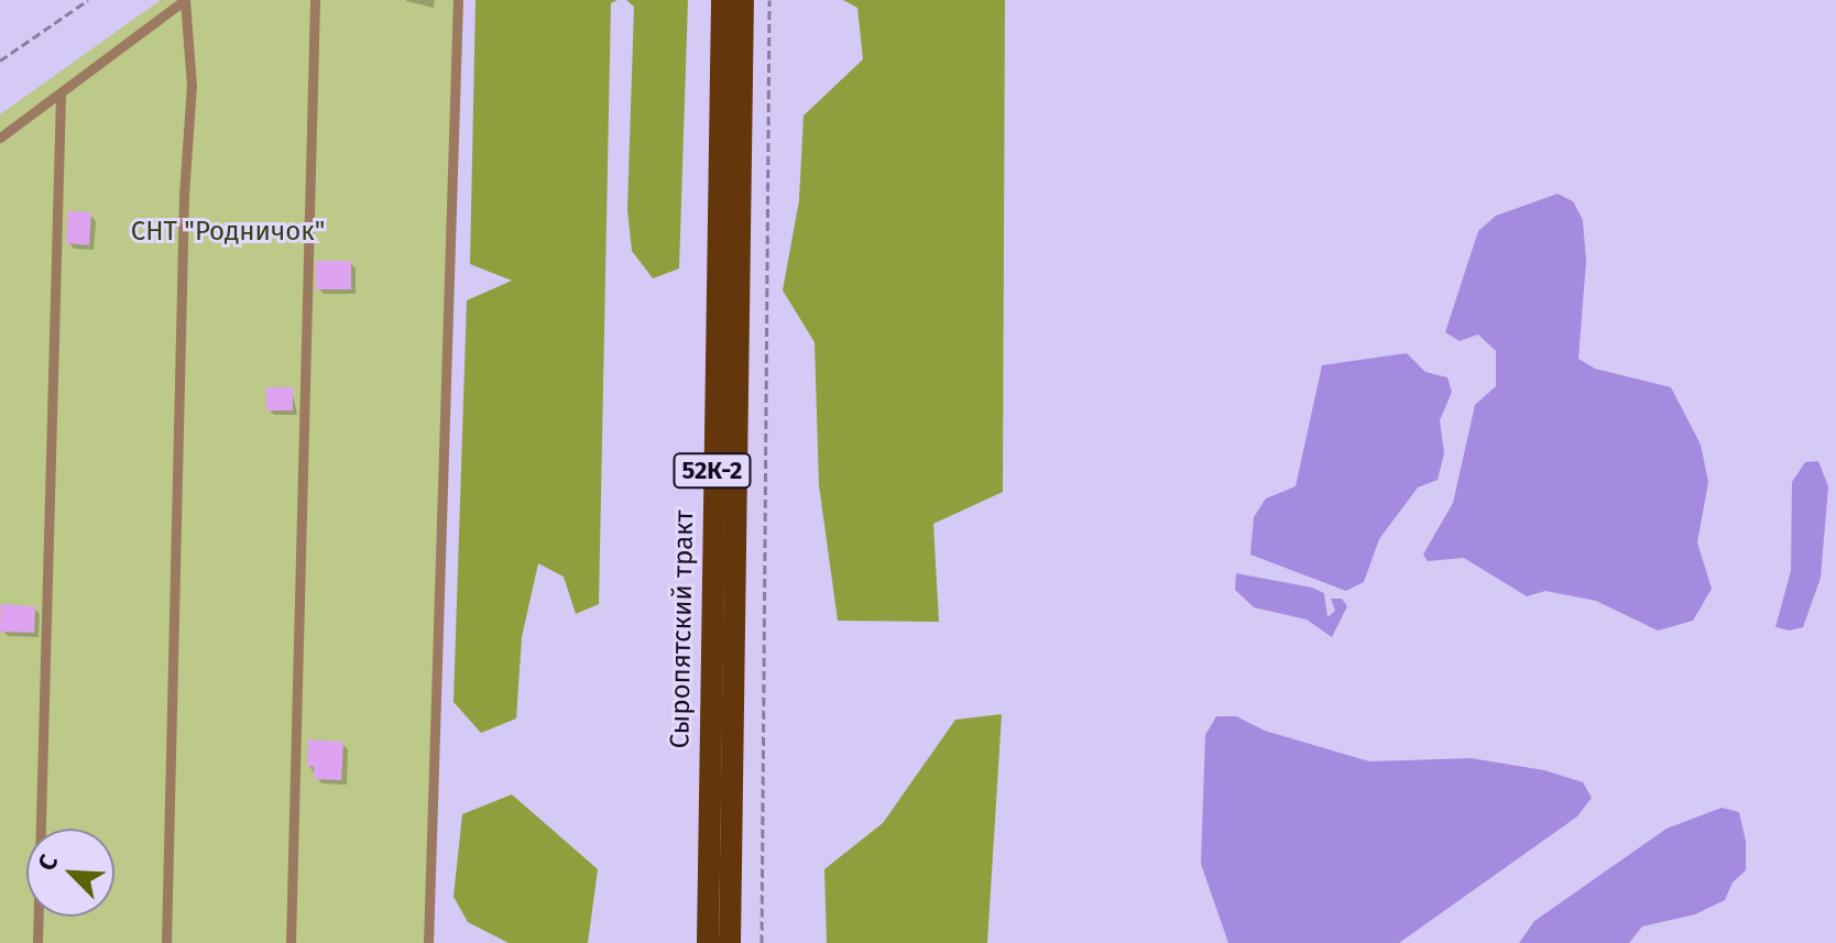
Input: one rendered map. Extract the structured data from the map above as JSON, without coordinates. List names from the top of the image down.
{
  "streets": {
    "main road": ["52К-2", "Сыропятский тракт"]
  },
  "parks": ["СНТ \"Родничок\""],
  "north": "top left"
}
